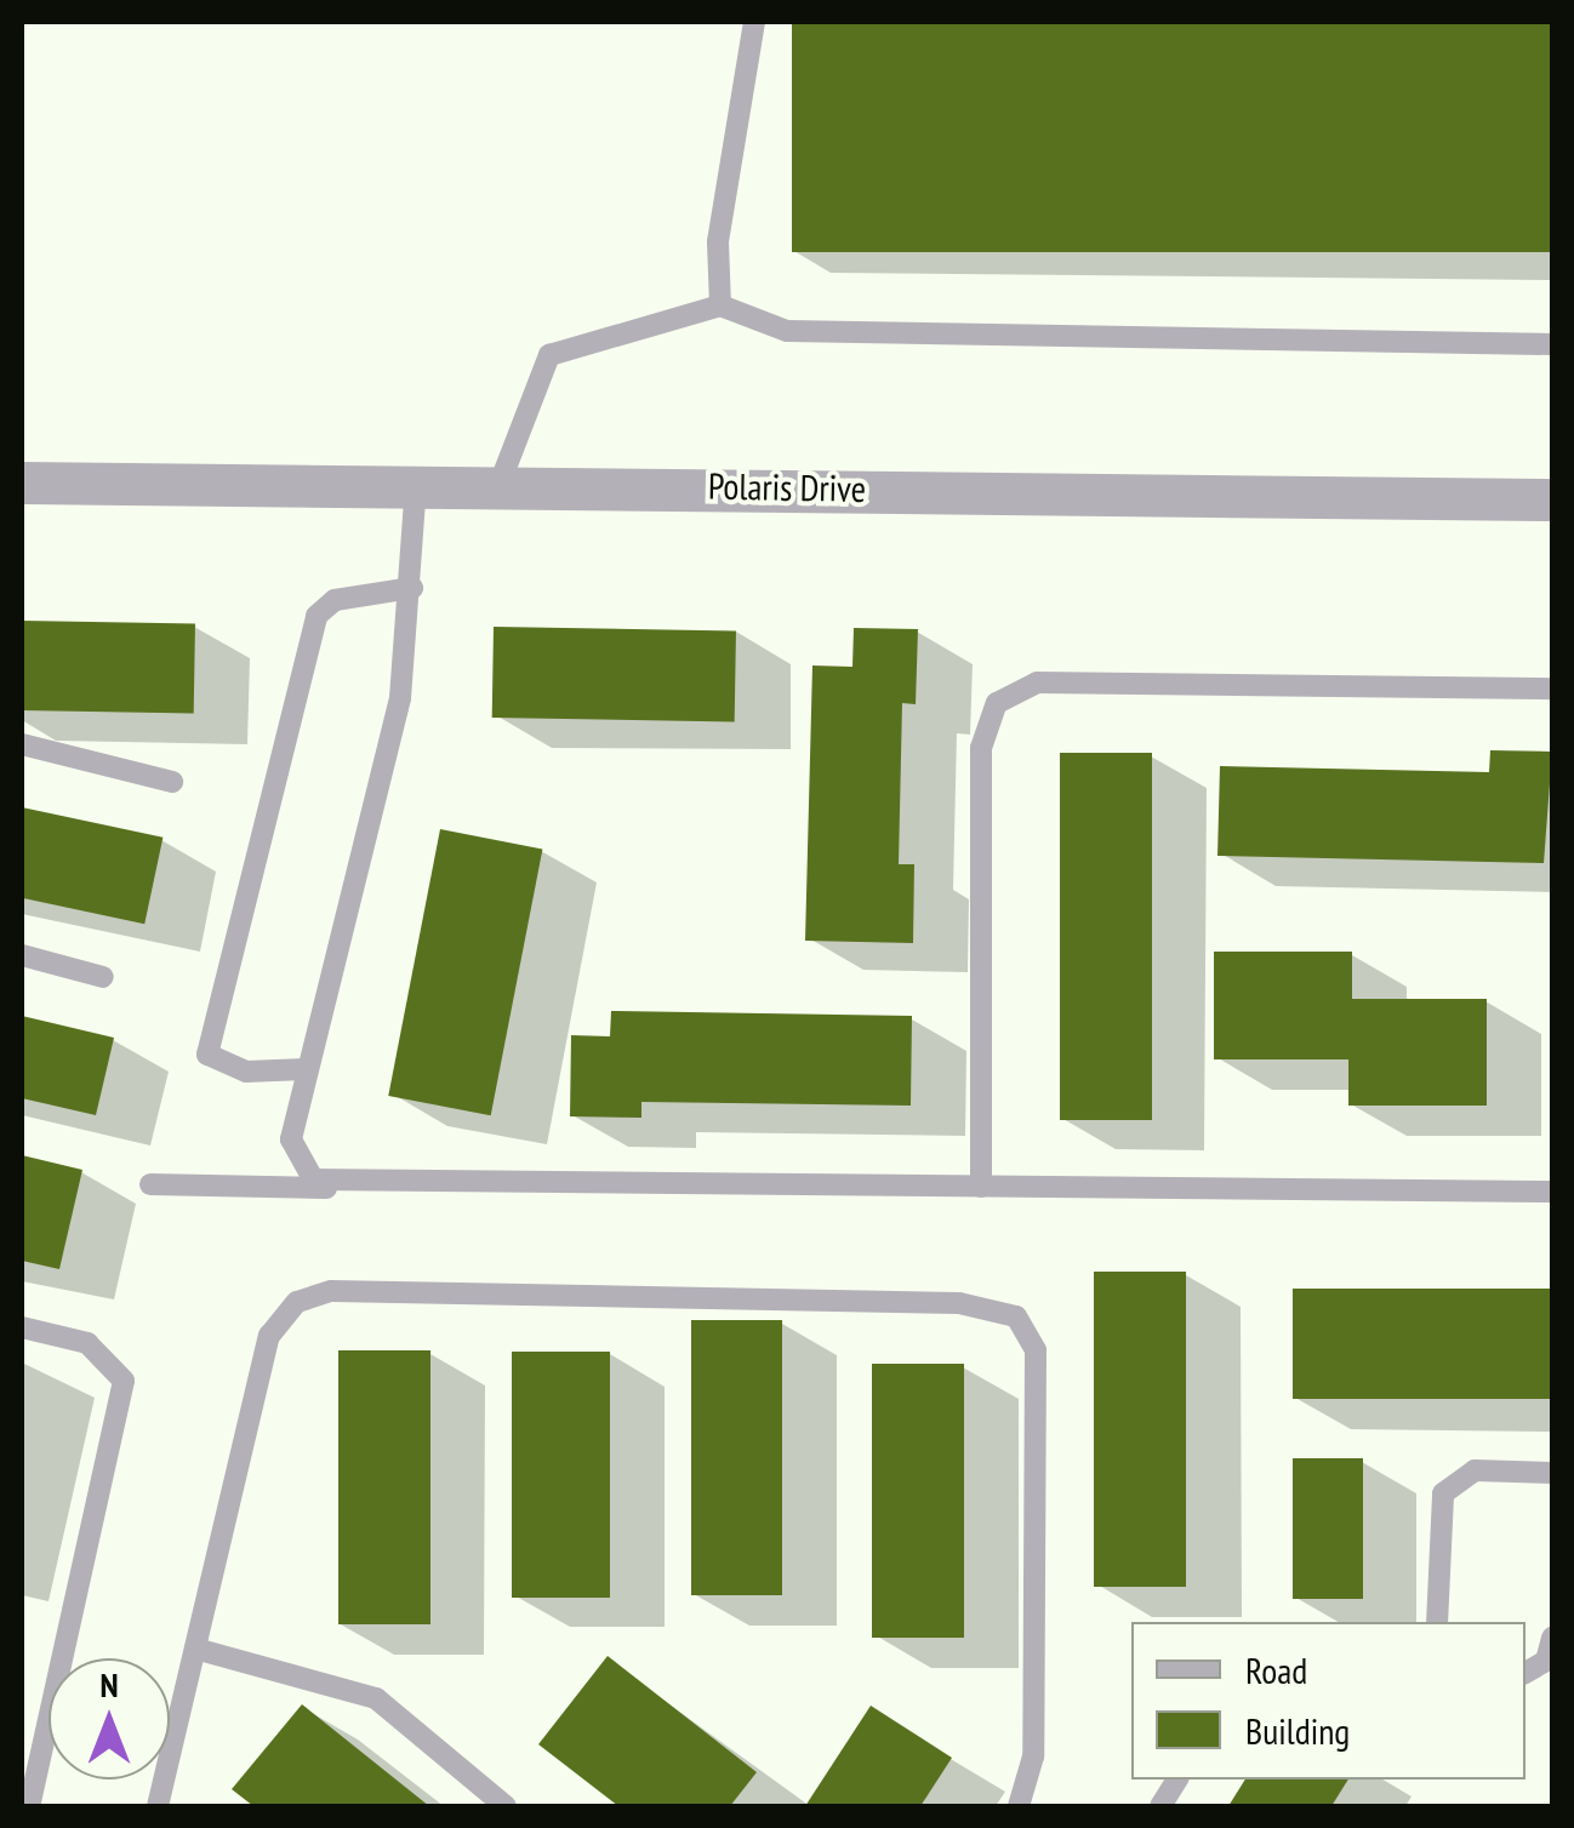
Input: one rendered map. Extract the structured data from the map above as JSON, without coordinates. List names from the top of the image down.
{
  "streets": {
    "street": ["Polaris Drive"]
  },
  "legend": ["Road", "Building"],
  "north": "top"
}
